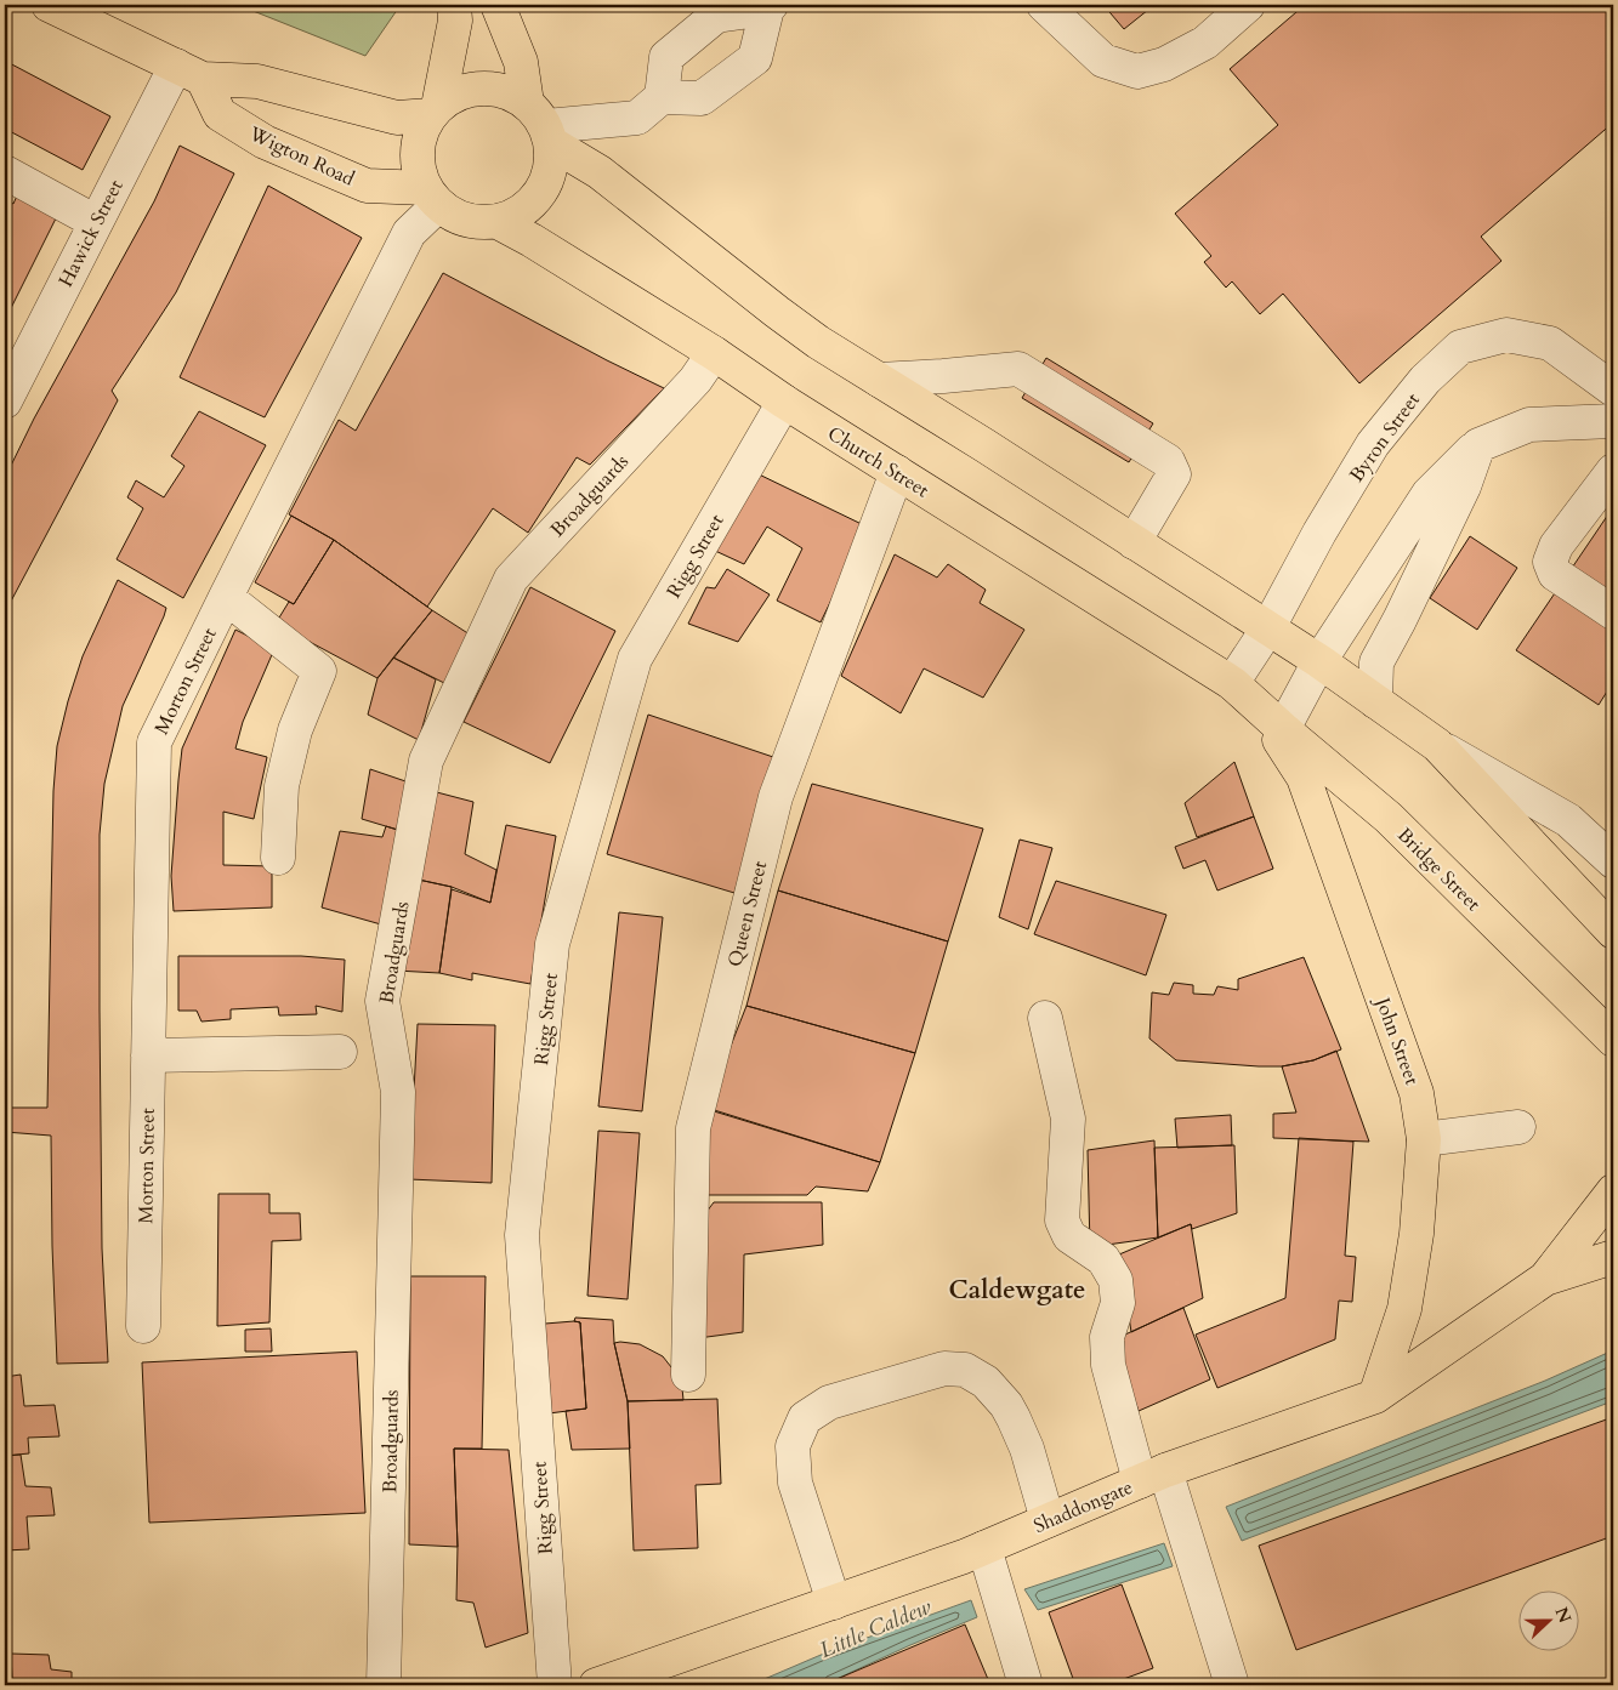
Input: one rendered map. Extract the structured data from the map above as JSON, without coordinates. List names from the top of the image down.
{
  "streets": {
    "main road": [
      "Wigton Road",
      "Church Street",
      "Bridge Street",
      "John Street",
      "Shaddongate"
    ],
    "street": [
      "Hawick Street",
      "Byron Street",
      "Broadguards",
      "Rigg Street",
      "Morton Street",
      "Queen Street"
    ]
  },
  "crossings": [
    ["Wigton Road", "Hawick Street"],
    ["Wigton Road", "Church Street"],
    ["Wigton Road", "Morton Street"],
    ["Byron Street", "Church Street"],
    ["Church Street", "Broadguards"],
    ["Church Street", "Rigg Street"],
    ["Church Street", "Morton Street"],
    ["Church Street", "Bridge Street"],
    ["Church Street", "Queen Street"],
    ["Church Street", "John Street"],
    ["Bridge Street", "John Street"],
    ["John Street", "Shaddongate"]
  ],
  "districts": ["Caldewgate"],
  "water": ["Little Caldew"],
  "north": "right"
}
